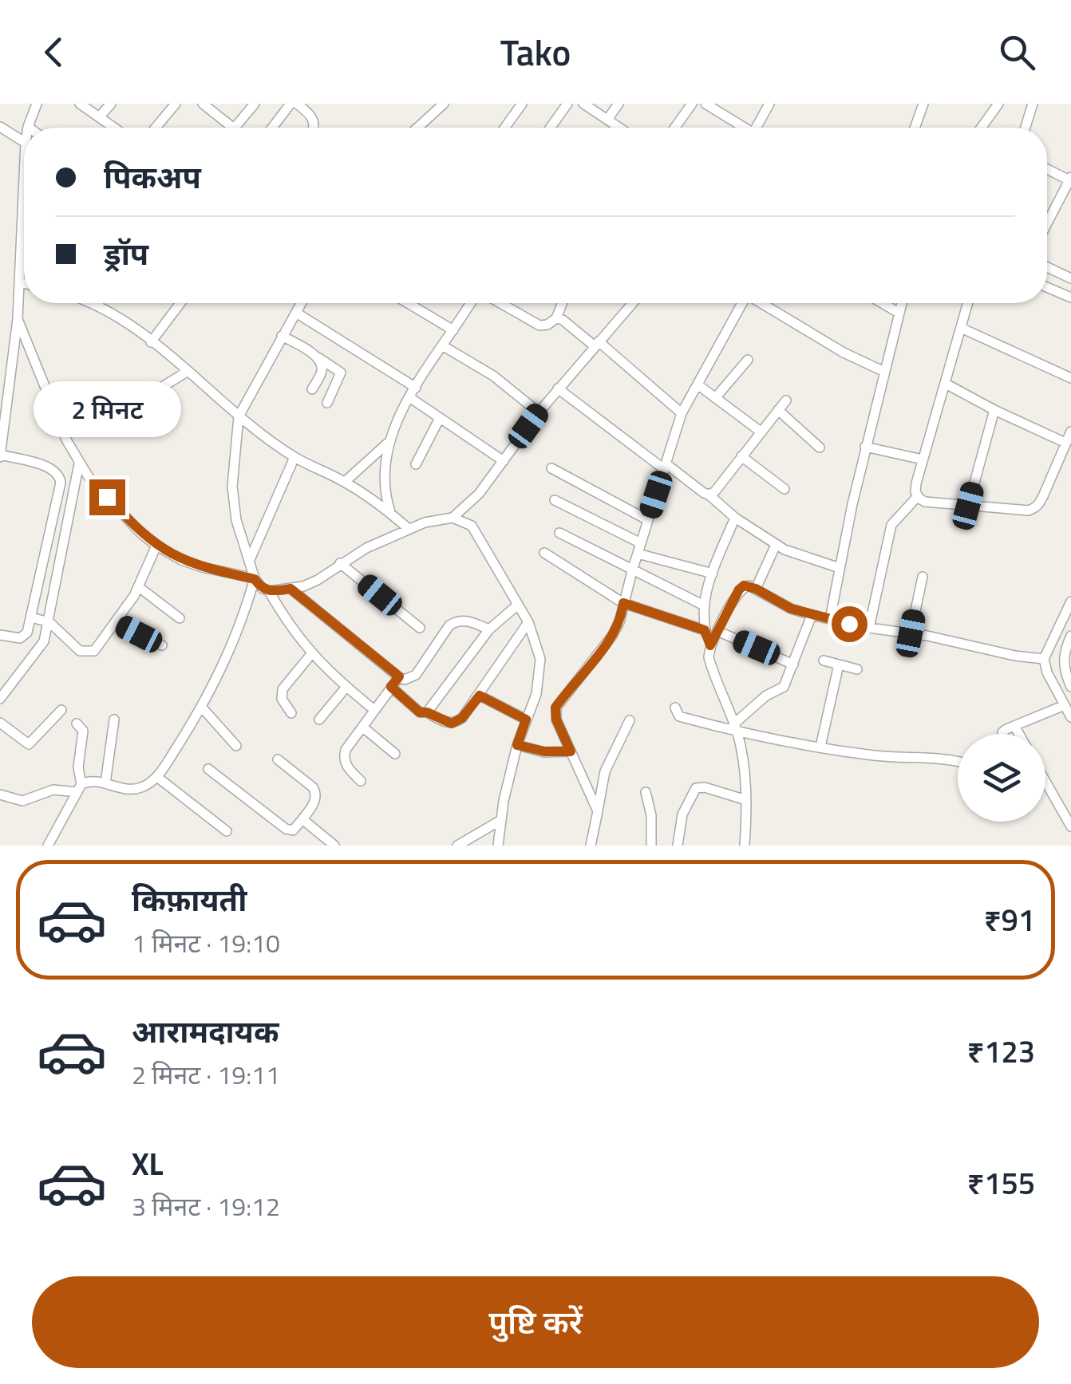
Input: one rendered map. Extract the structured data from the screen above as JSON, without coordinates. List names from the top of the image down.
{
  "page": {
    "header": "Tako",
    "banner": ["पिकअप", "ड्रॉप"],
    "bubble": "2 मिनट",
    "list": [
      {
        "name": "किफ़ायती",
        "note": "1 मिनट · 19:10",
        "value": "₹91"
      },
      {
        "name": "आरामदायक",
        "note": "2 मिनट · 19:11",
        "value": "₹123"
      },
      {
        "name": "XL",
        "note": "3 मिनट · 19:12",
        "value": "₹155"
      }
    ],
    "buttons": "पुष्टि करें"
  }
}
